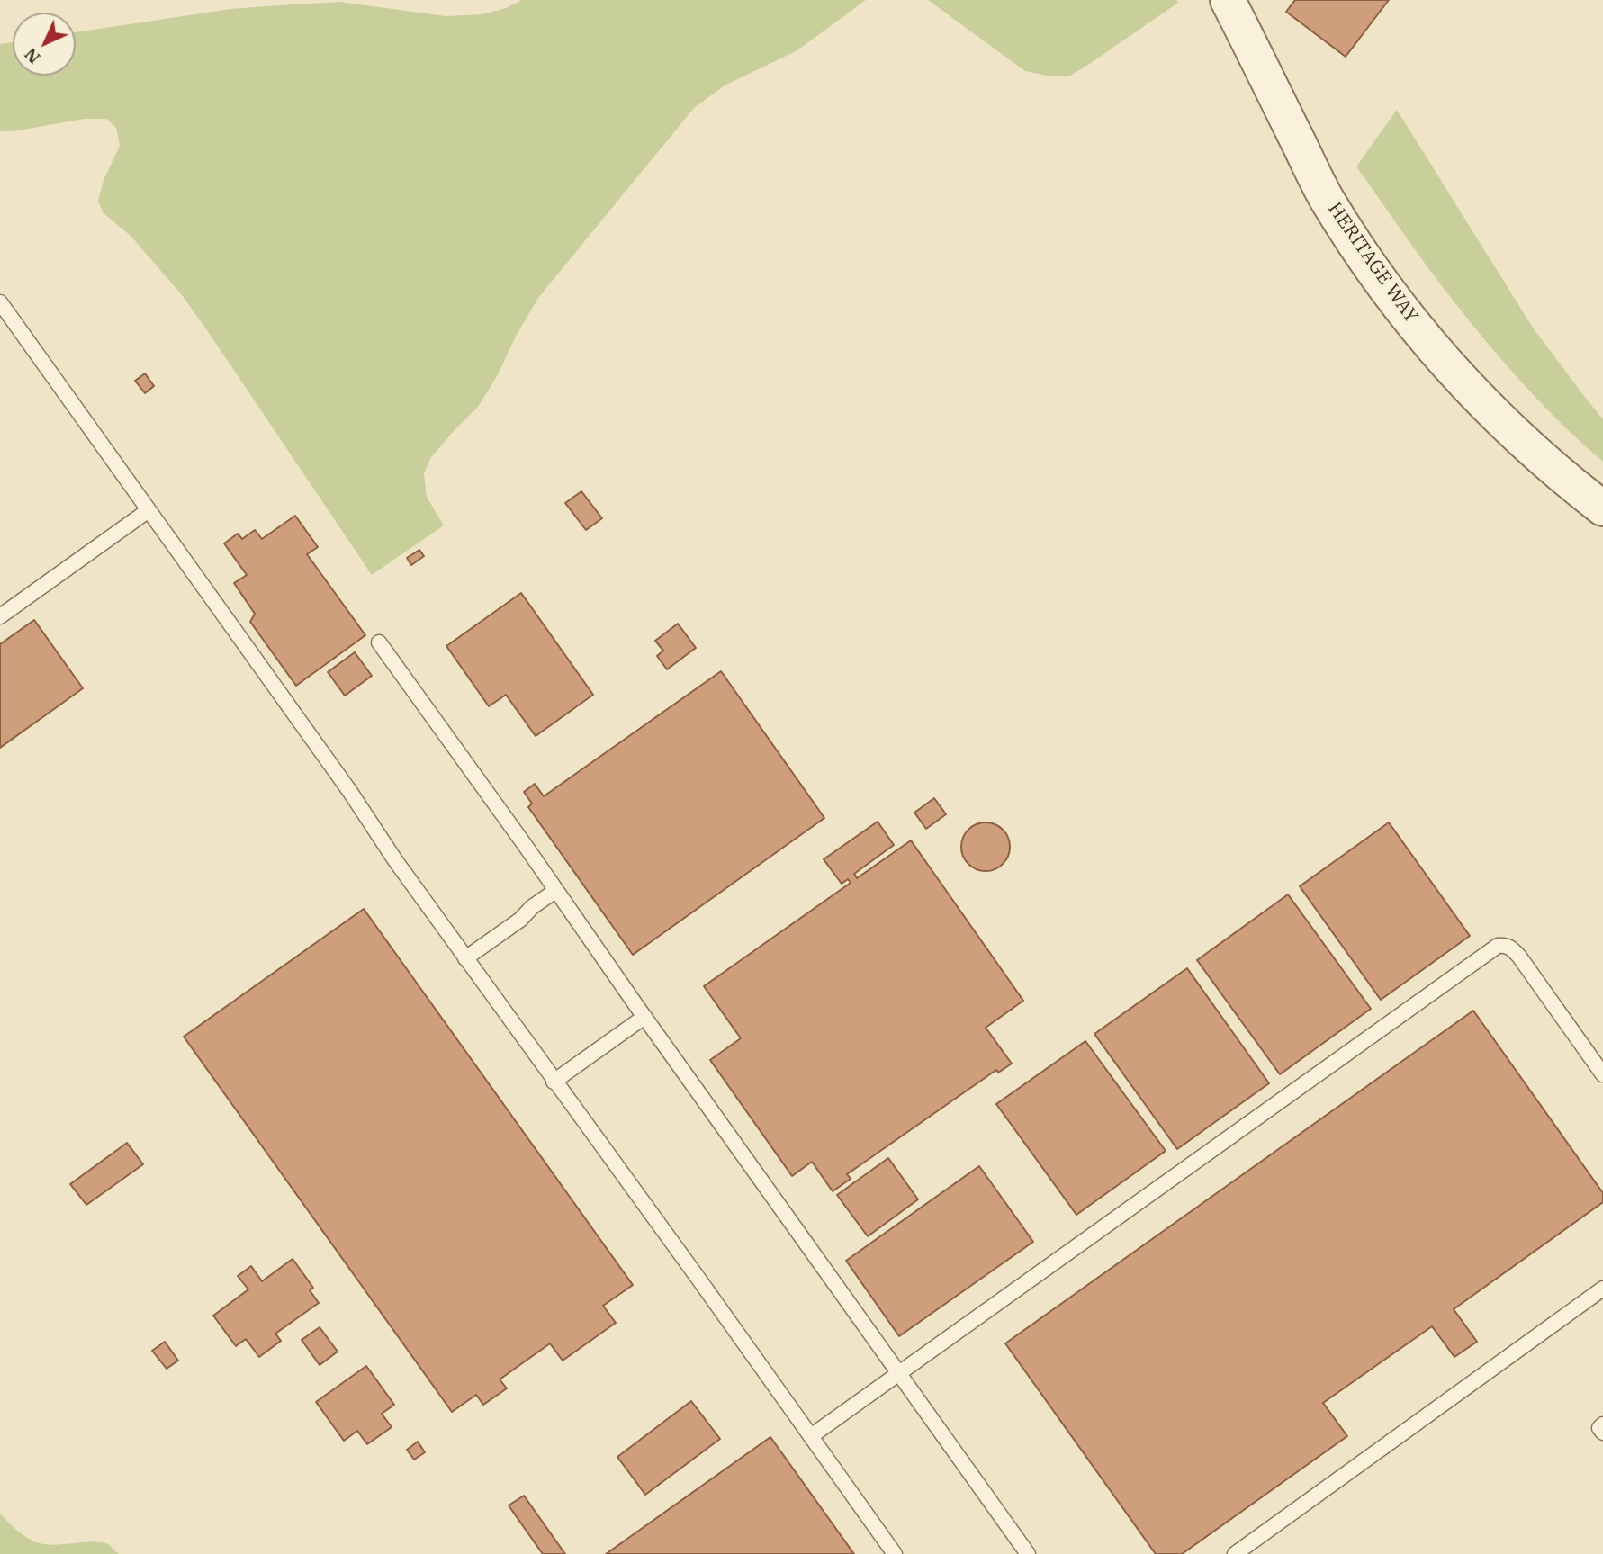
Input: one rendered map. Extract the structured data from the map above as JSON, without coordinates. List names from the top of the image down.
{
  "streets": {
    "street": ["HERITAGE WAY"]
  },
  "north": "bottom left"
}
